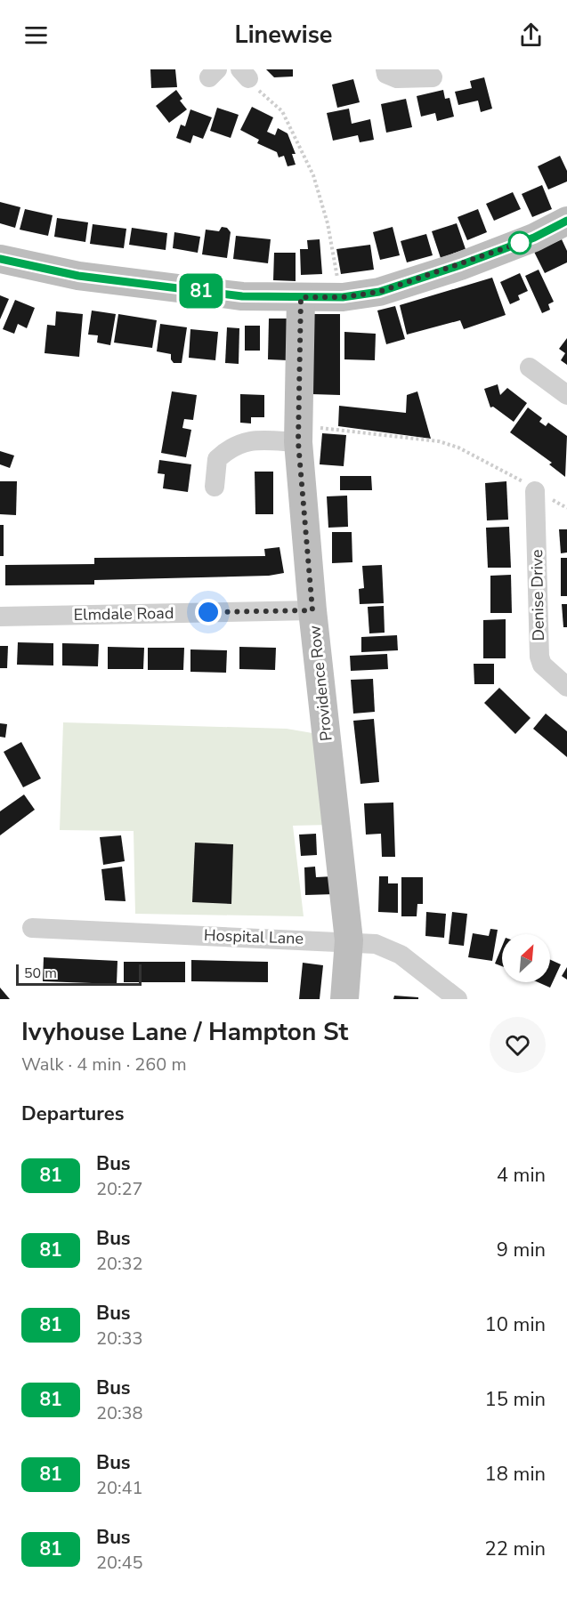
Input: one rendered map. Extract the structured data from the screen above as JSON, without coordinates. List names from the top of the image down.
{
  "streets": {
    "street": [
      "Denise Drive",
      "Elmdale Road",
      "Providence Row",
      "Hospital Lane"
    ]
  },
  "crossings": [
    ["Elmdale Road", "Providence Row"],
    ["Providence Row", "Hospital Lane"]
  ],
  "lines": ["bus line 81"],
  "scale_bar": "50 m",
  "north": "top right",
  "page": {
    "header": "Linewise",
    "on_map": "81",
    "scale": "50 m",
    "heading": [
      ["Ivyhouse Lane / Hampton St", "Walk · 4 min · 260 m"],
      "Departures"
    ],
    "list": [
      {
        "mark": "81",
        "name": "Bus",
        "note": "20:27",
        "value": "4 min"
      },
      {
        "mark": "81",
        "name": "Bus",
        "note": "20:32",
        "value": "9 min"
      },
      {
        "mark": "81",
        "name": "Bus",
        "note": "20:33",
        "value": "10 min"
      },
      {
        "mark": "81",
        "name": "Bus",
        "note": "20:38",
        "value": "15 min"
      },
      {
        "mark": "81",
        "name": "Bus",
        "note": "20:41",
        "value": "18 min"
      },
      {
        "mark": "81",
        "name": "Bus",
        "note": "20:45",
        "value": "22 min"
      }
    ]
  }
}
